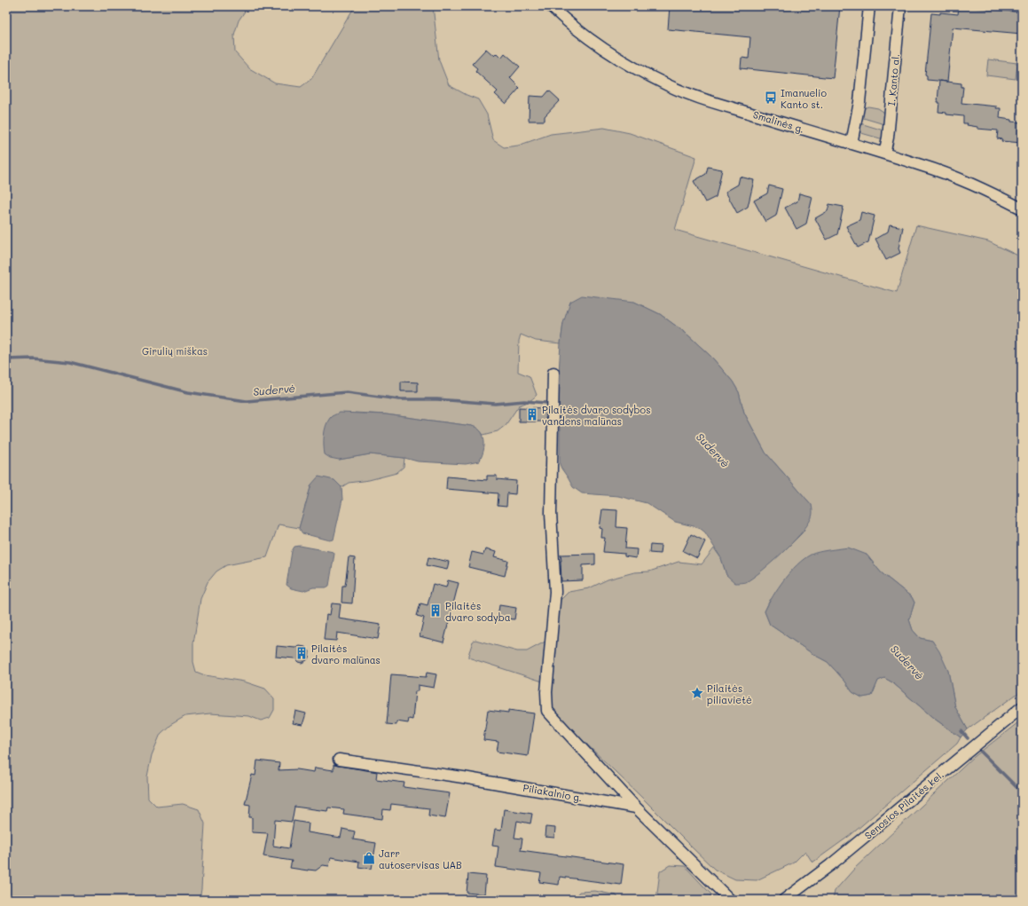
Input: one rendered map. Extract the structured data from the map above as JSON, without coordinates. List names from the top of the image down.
{
  "streets": {
    "street": [
      "I. Kanto al.",
      "Smalinės g.",
      "Piliakalnio g.",
      "Senosios Pilaitės kel."
    ]
  },
  "crossings": [
    ["I. Kanto al.", "Smalinės g."]
  ],
  "water": ["Sudervė"],
  "parks": ["Girulių miškas"],
  "places": {
    "bus stop": ["Imanuelio Kanto st."],
    "building": ["Pilaitės dvaro sodybos vandens malūnas", "Pilaitės dvaro sodyba", "Pilaitės dvaro malūnas"],
    "place": ["Pilaitės piliavietė"],
    "shop": ["Jarr autoservisas UAB"]
  }
}
